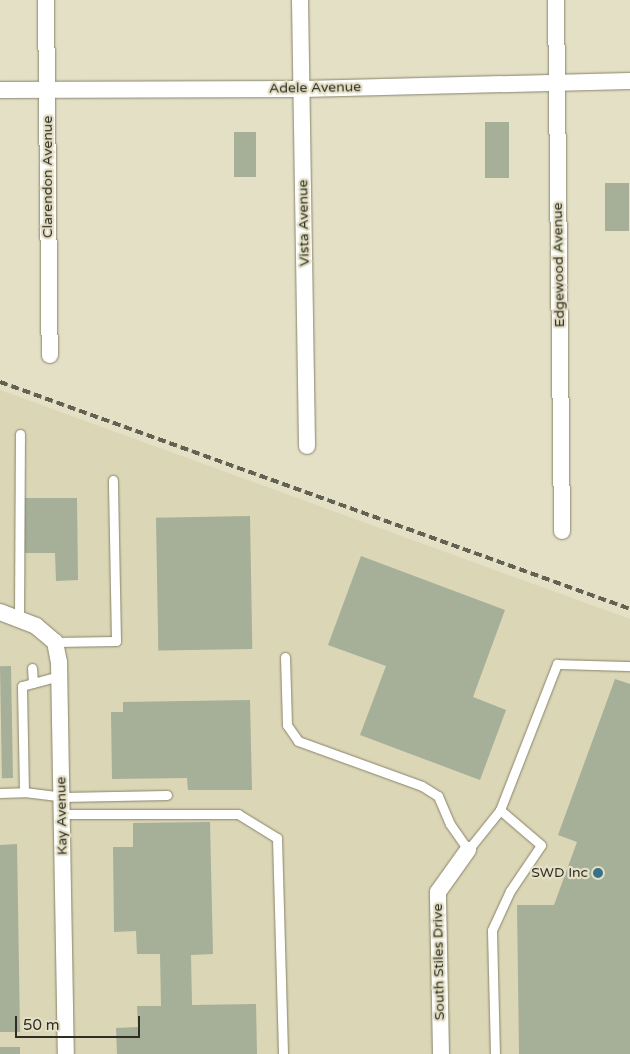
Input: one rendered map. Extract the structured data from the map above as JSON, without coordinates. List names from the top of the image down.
{
  "streets": {
    "street": [
      "Adele Avenue",
      "Clarendon Avenue",
      "Vista Avenue",
      "Edgewood Avenue",
      "Kay Avenue",
      "South Stiles Drive"
    ]
  },
  "crossings": [
    ["Adele Avenue", "Clarendon Avenue"],
    ["Adele Avenue", "Vista Avenue"],
    ["Adele Avenue", "Edgewood Avenue"]
  ],
  "places": ["SWD Inc"],
  "scale_bar": "50 m"
}
